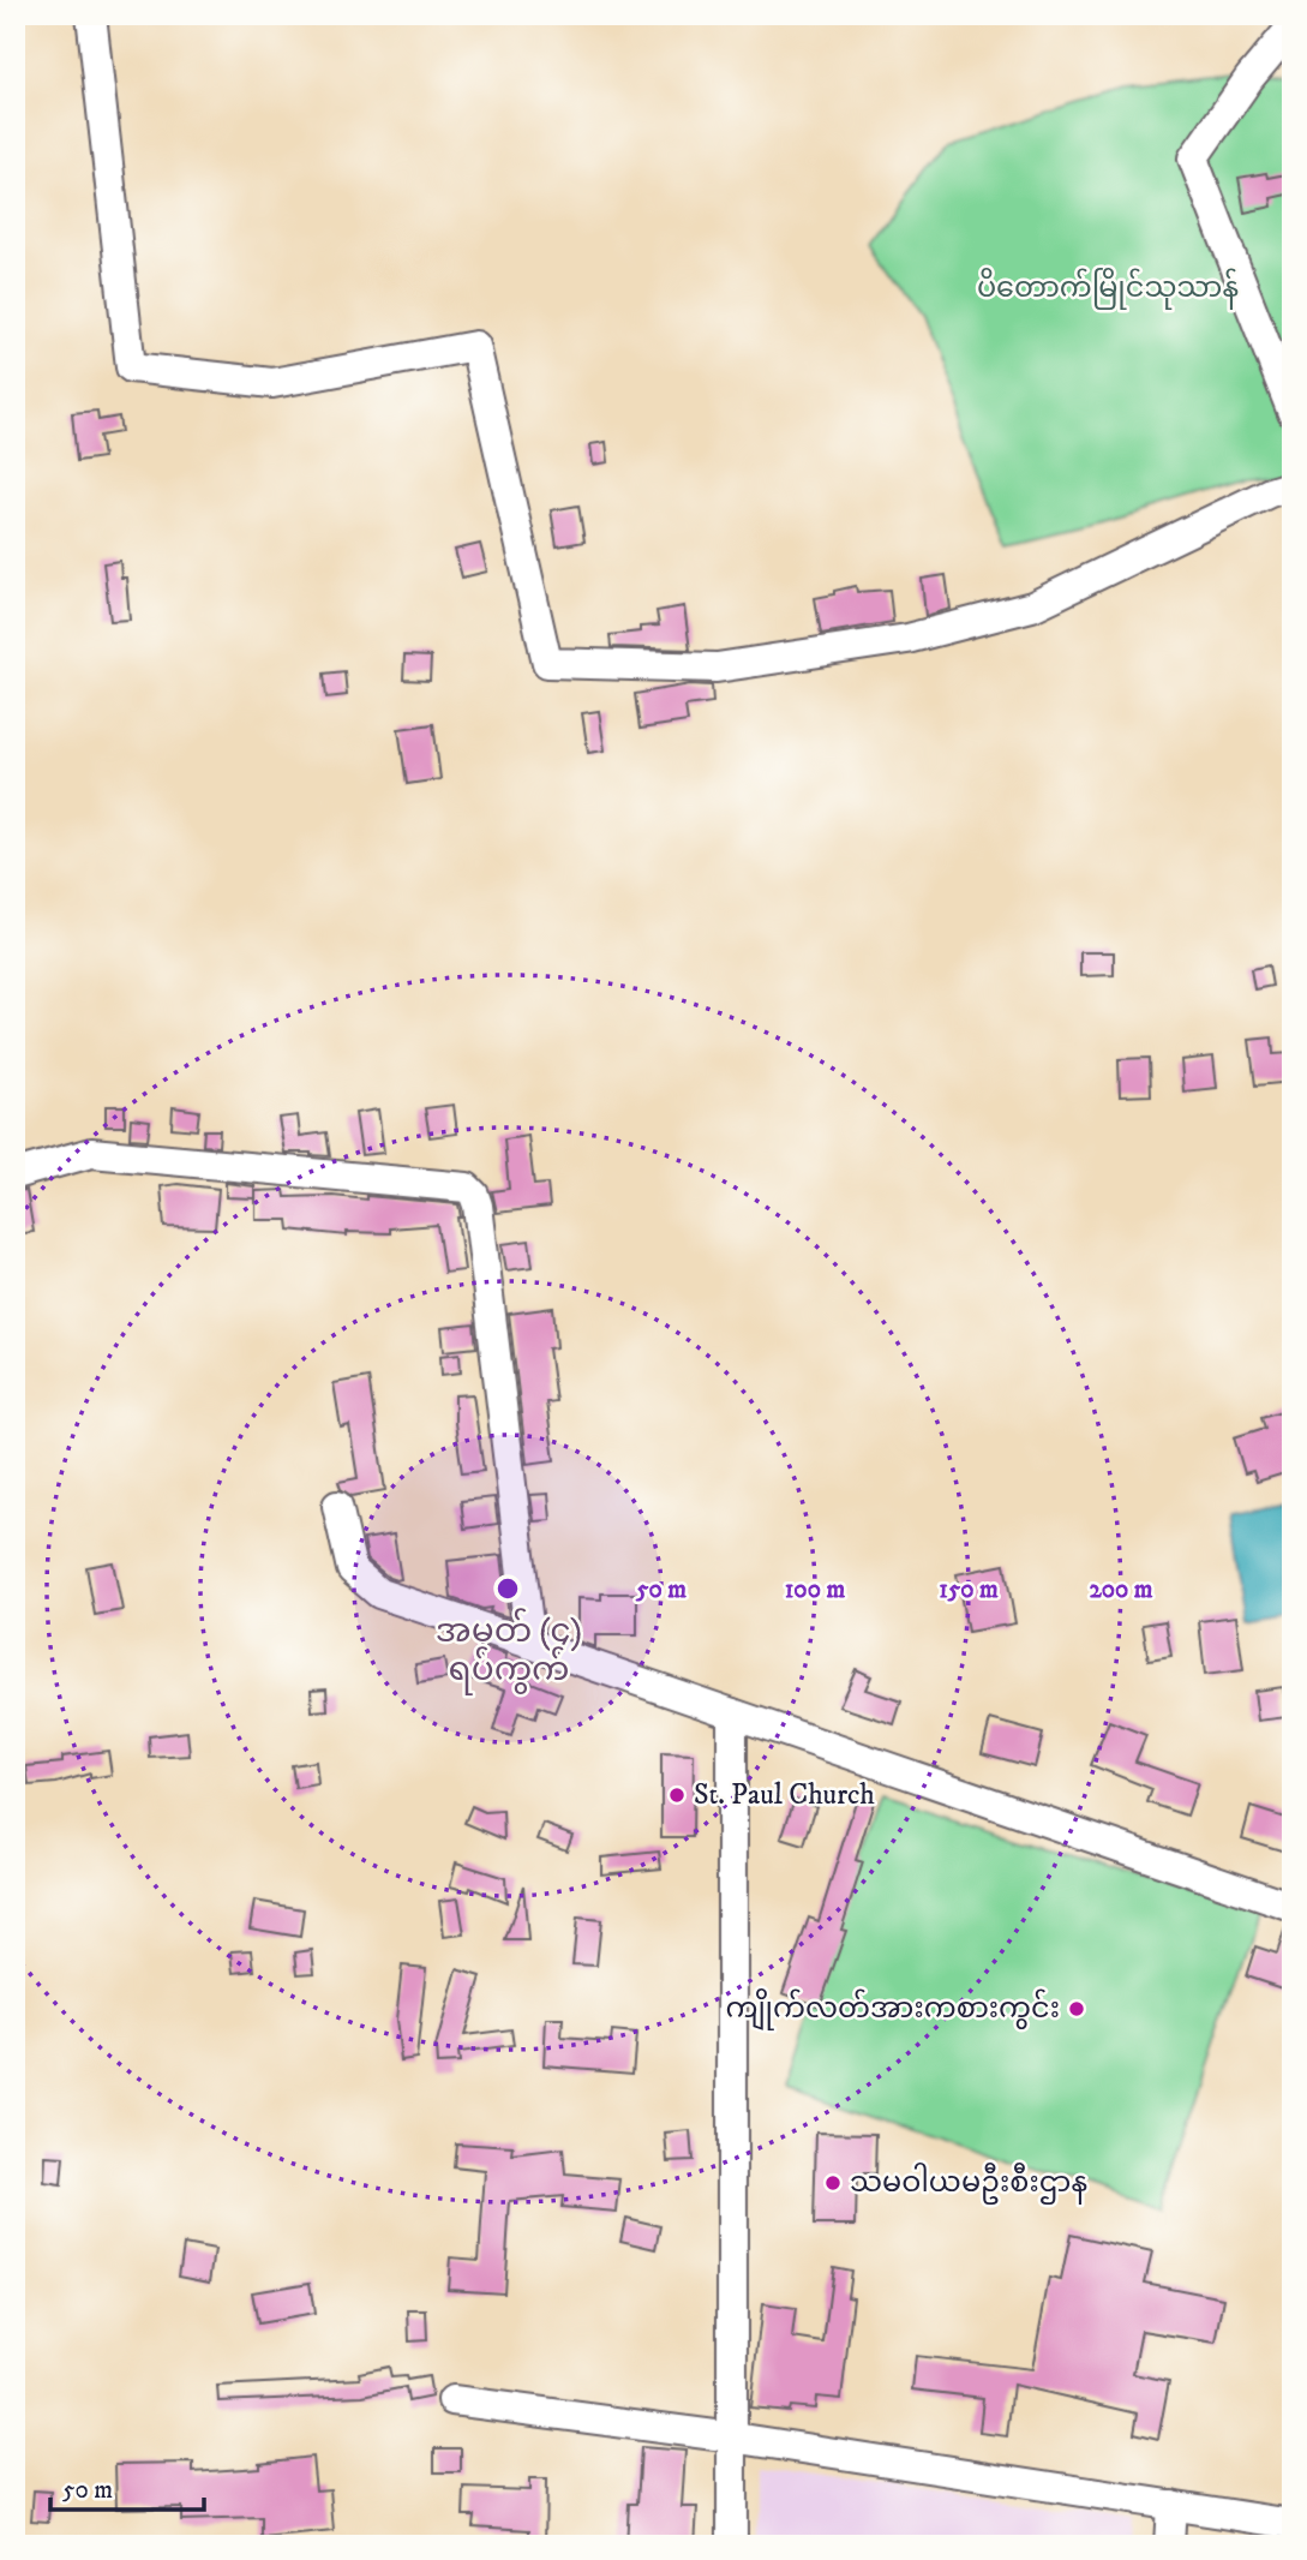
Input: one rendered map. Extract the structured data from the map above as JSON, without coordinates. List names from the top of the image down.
{
  "districts": ["အမှတ် (၄) ရပ်ကွက်"],
  "parks": ["ပိတောက်မြိုင်သုသာန်"],
  "places": ["St. Paul Church", "ကျိုက်လတ်အားကစားကွင်း", "သမဝါယမဦးစီးဌာန"],
  "scale_bar": "50 m",
  "rings": [
    "50 m",
    "100 m",
    "150 m",
    "200 m"
  ]
}
